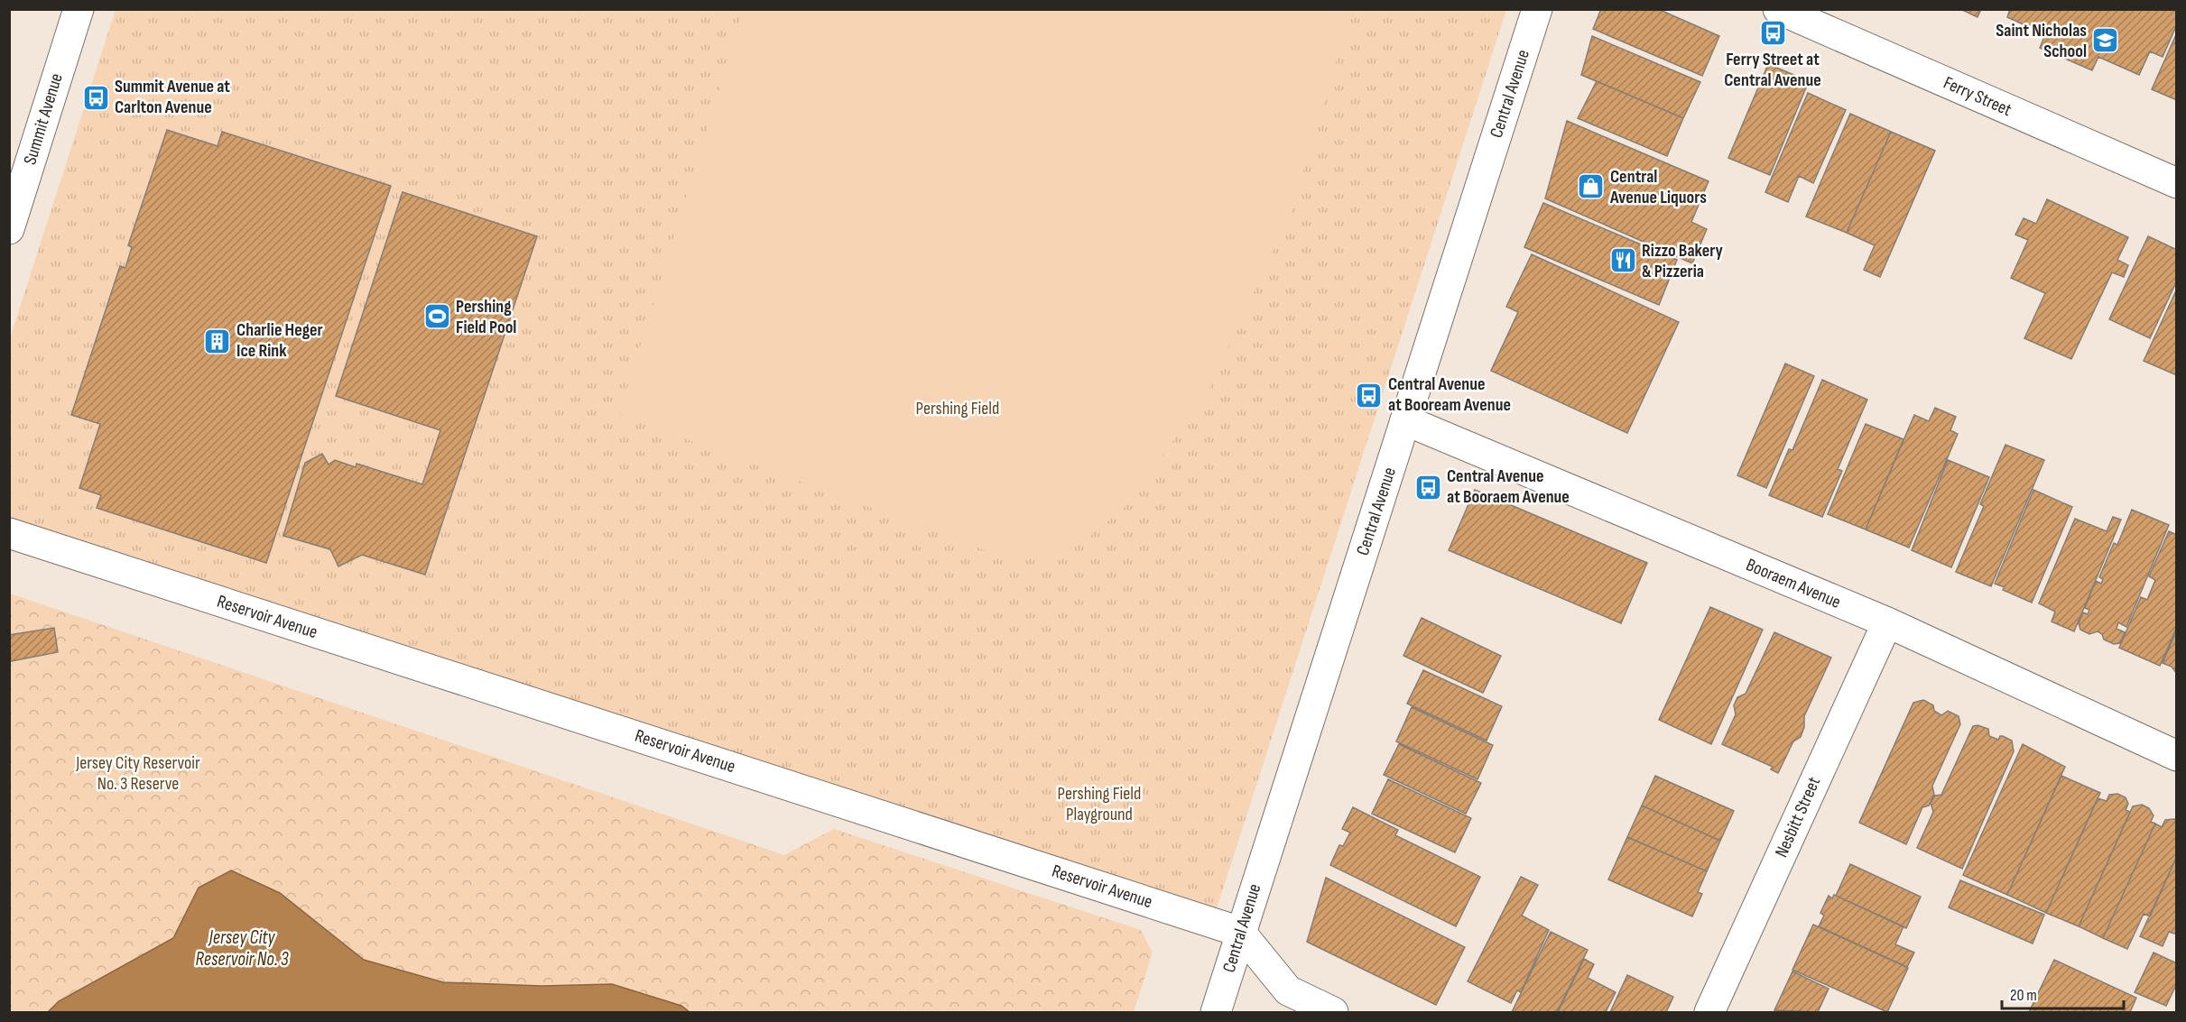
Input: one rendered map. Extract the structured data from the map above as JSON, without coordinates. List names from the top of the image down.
{
  "streets": {
    "street": [
      "Central Avenue",
      "Ferry Street",
      "Summit Avenue",
      "Booraem Avenue",
      "Reservoir Avenue",
      "Nesbitt Street"
    ]
  },
  "crossings": [
    ["Central Avenue", "Booraem Avenue"],
    ["Central Avenue", "Reservoir Avenue"],
    ["Booraem Avenue", "Nesbitt Street"]
  ],
  "water": ["Jersey City Reservoir No. 3"],
  "parks": ["Pershing Field", "Jersey City Reservoir No. 3 Reserve", "Pershing Field Playground"],
  "places": {
    "bus stop": [
      "Ferry Street at Central Avenue",
      "Summit Avenue at Carlton Avenue",
      "Central Avenue at Booream Avenue",
      "Central Avenue at Booraem Avenue"
    ],
    "school or university": ["Saint Nicholas School"],
    "shop": ["Central Avenue Liquors"],
    "restaurant": ["Rizzo Bakery & Pizzeria"],
    "sports": ["Pershing Field Pool"],
    "building": ["Charlie Heger Ice Rink"]
  },
  "scale_bar": "20 m"
}
